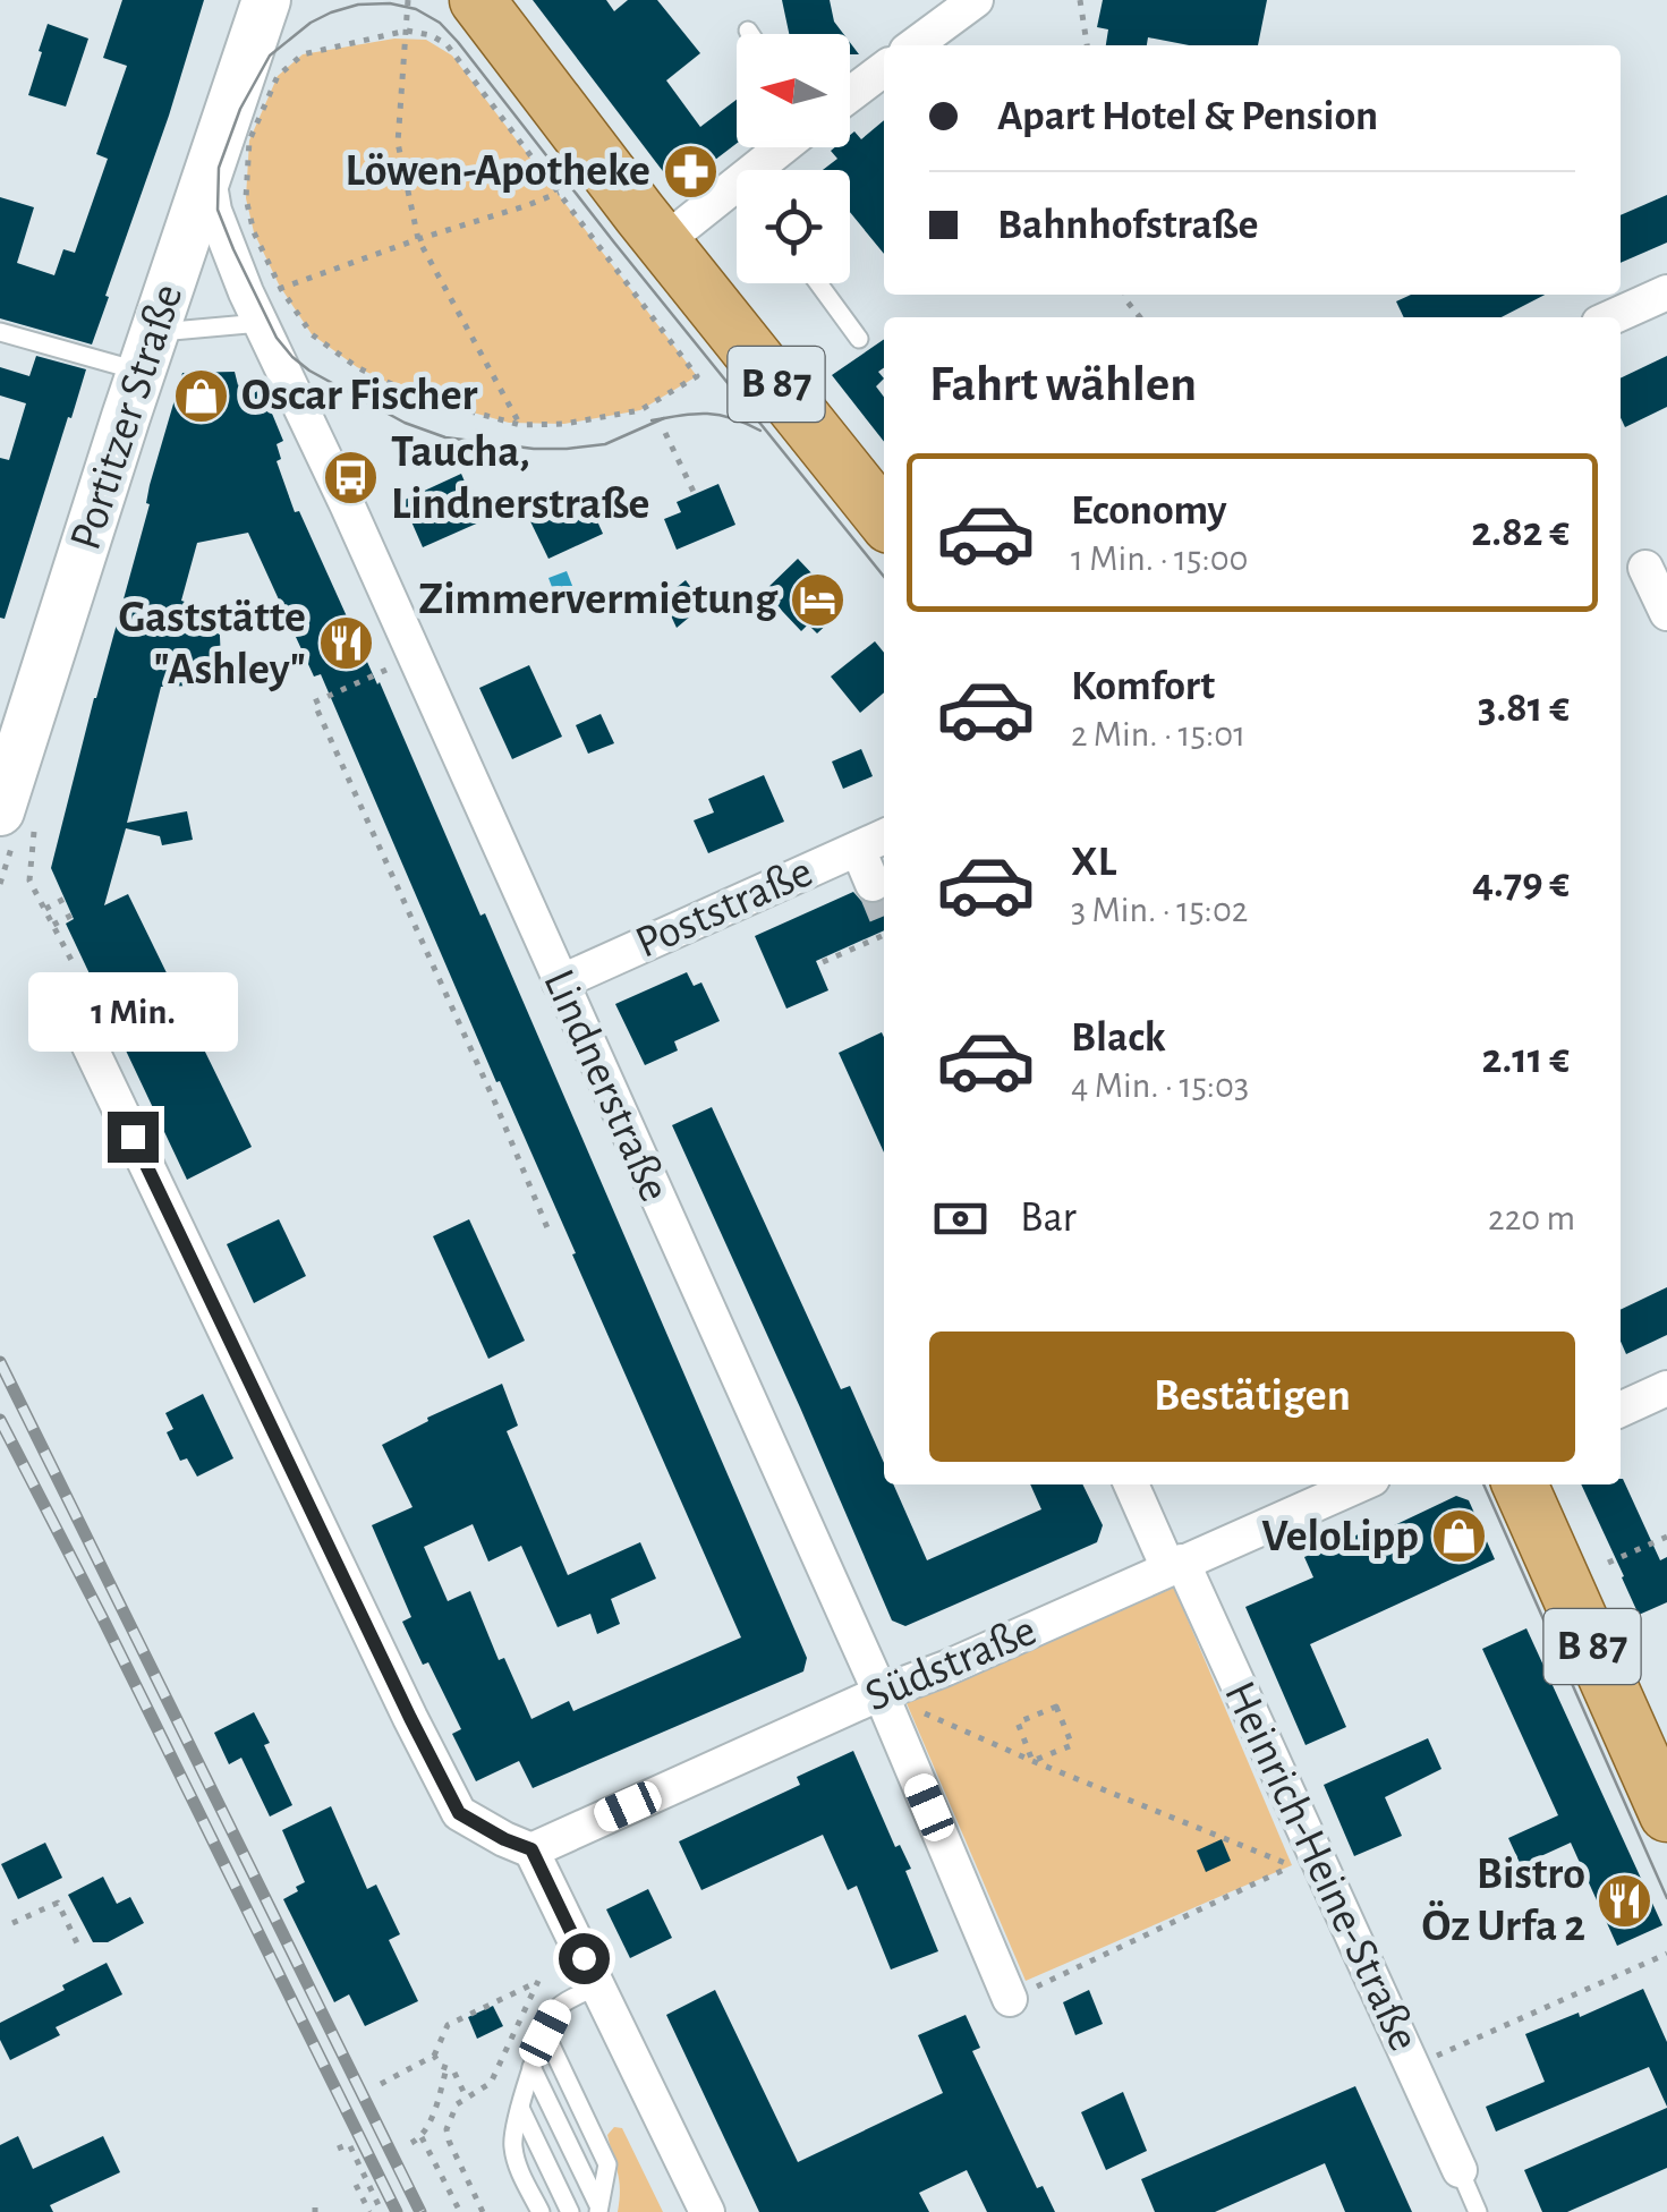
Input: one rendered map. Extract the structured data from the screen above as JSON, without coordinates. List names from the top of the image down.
{
  "streets": {
    "main road": ["B 87", "Portitzer Straße"],
    "street": [
      "Poststraße",
      "Lindnerstraße",
      "Südstraße",
      "Heinrich-Heine-Straße"
    ]
  },
  "crossings": [
    ["Portitzer Straße", "Lindnerstraße"],
    ["Poststraße", "Lindnerstraße"],
    ["Lindnerstraße", "Südstraße"],
    ["Südstraße", "Heinrich-Heine-Straße"]
  ],
  "places": {
    "pharmacy": ["Löwen-Apotheke"],
    "shop": ["Oscar Fischer", "VeloLipp"],
    "bus stop": ["Taucha, Lindnerstraße"],
    "hotel": ["Zimmervermietung"],
    "restaurant": ["Gaststätte \"Ashley\"", "Bistro Öz Urfa 2"]
  },
  "north": "left",
  "page": {
    "banner": ["Apart Hotel & Pension", "Bahnhofstraße"],
    "heading": "Fahrt wählen",
    "list": [
      {
        "name": "Economy",
        "note": "1 Min. · 15:00",
        "value": "2.82 €"
      },
      {
        "name": "Komfort",
        "note": "2 Min. · 15:01",
        "value": "3.81 €"
      },
      {
        "name": "XL",
        "note": "3 Min. · 15:02",
        "value": "4.79 €"
      },
      {
        "name": "Black",
        "note": "4 Min. · 15:03",
        "value": "2.11 €"
      }
    ],
    "bubble": "1 Min.",
    "pay": ["Bar", "220 m"],
    "buttons": "Bestätigen"
  }
}
